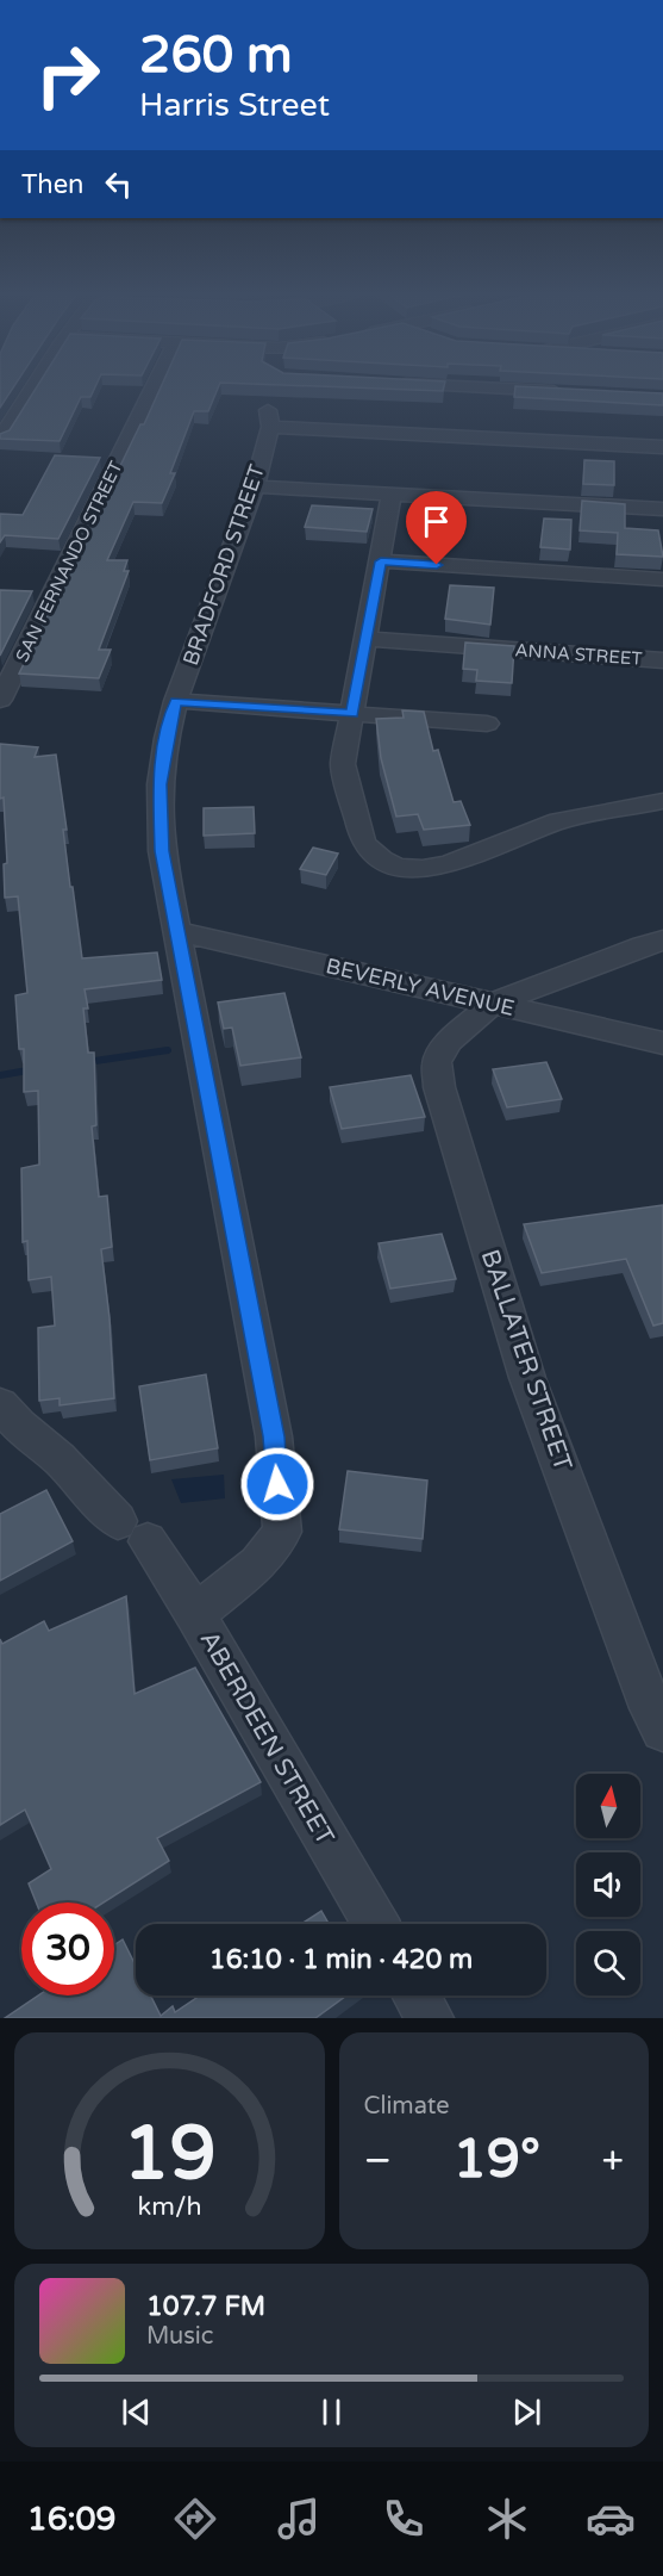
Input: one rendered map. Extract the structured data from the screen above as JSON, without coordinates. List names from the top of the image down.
{
  "streets": {
    "street": [
      "SAN FERNANDO STREET",
      "BRADFORD STREET",
      "ANNA STREET",
      "BEVERLY AVENUE",
      "BALLATER STREET",
      "ABERDEEN STREET"
    ]
  },
  "crossings": [
    ["BRADFORD STREET", "BEVERLY AVENUE"],
    ["BRADFORD STREET", "ABERDEEN STREET"],
    ["BEVERLY AVENUE", "BALLATER STREET"]
  ],
  "north": "top",
  "page": {
    "turn": ["260 m", "Harris Street"],
    "then": "Then",
    "limit": "30",
    "trip": "16:10 · 1 min · 420 m",
    "tile": "Climate",
    "heat": ["−", "19°", "+"],
    "song": ["107.7 FM", "Music"],
    "tabs": "16:09",
    "gauge": ["19", "km/h"]
  }
}
